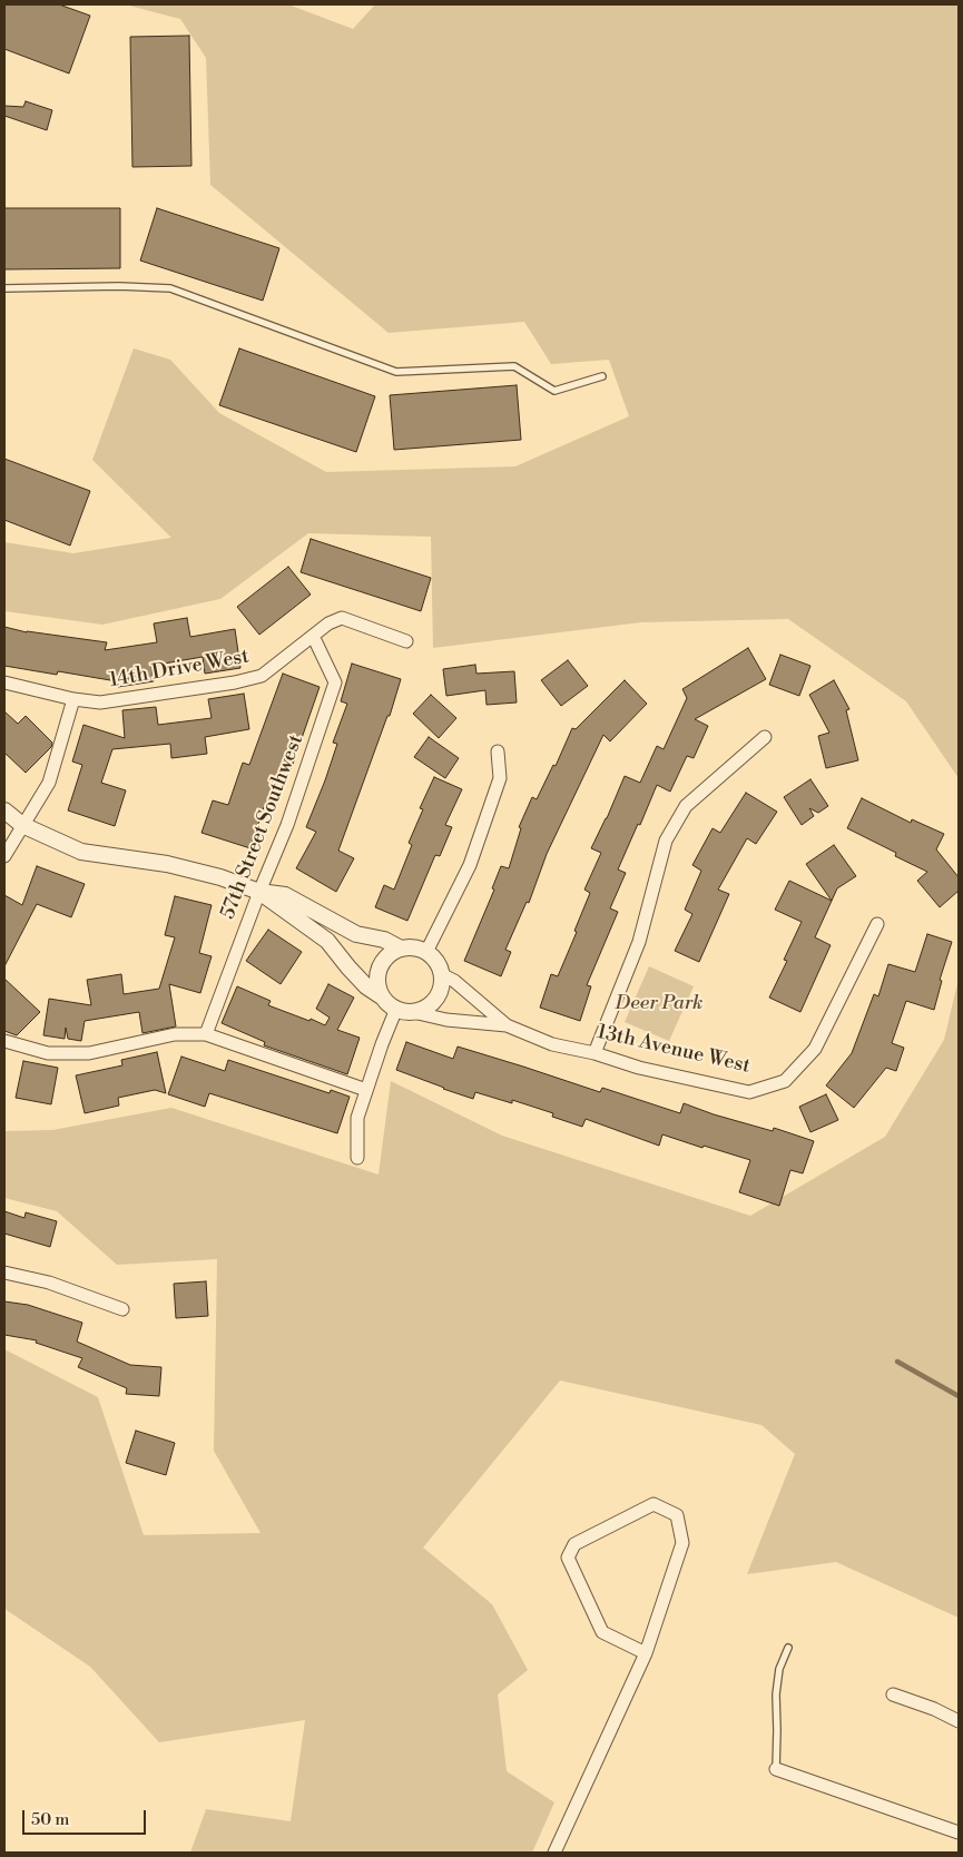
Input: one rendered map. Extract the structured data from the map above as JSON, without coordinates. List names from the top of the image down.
{
  "streets": {
    "street": ["14th Drive West", "57th Street Southwest", "13th Avenue West"]
  },
  "crossings": [
    ["14th Drive West", "57th Street Southwest"]
  ],
  "parks": ["Deer Park"],
  "scale_bar": "50 m"
}
